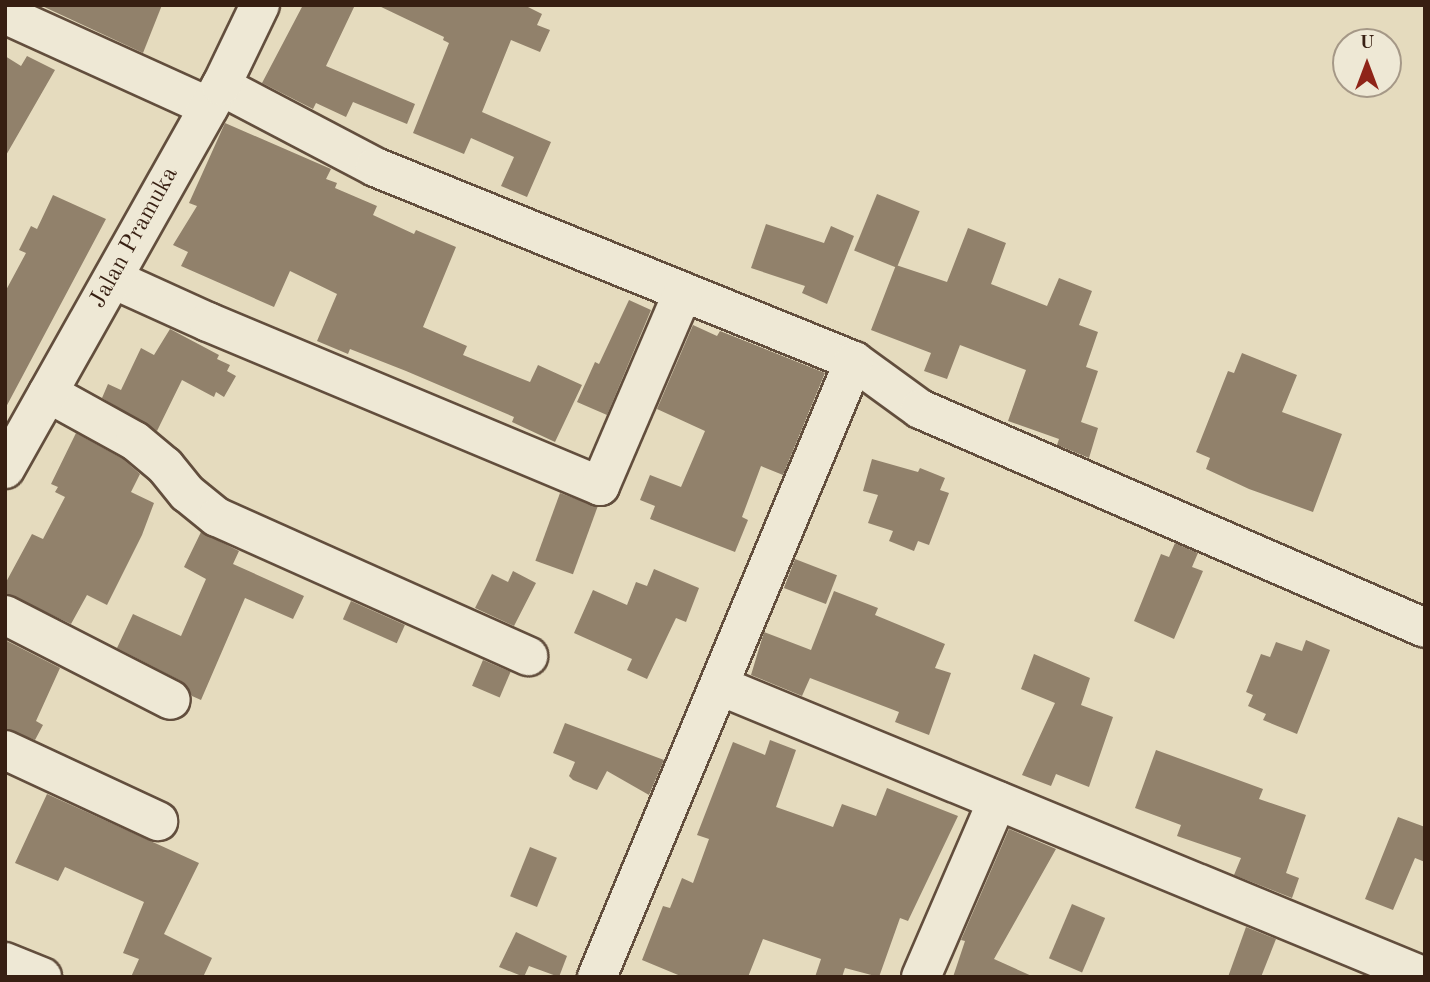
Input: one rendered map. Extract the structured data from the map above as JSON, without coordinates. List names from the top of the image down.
{
  "streets": {
    "street": ["Jalan Pramuka"]
  },
  "north": "top"
}
